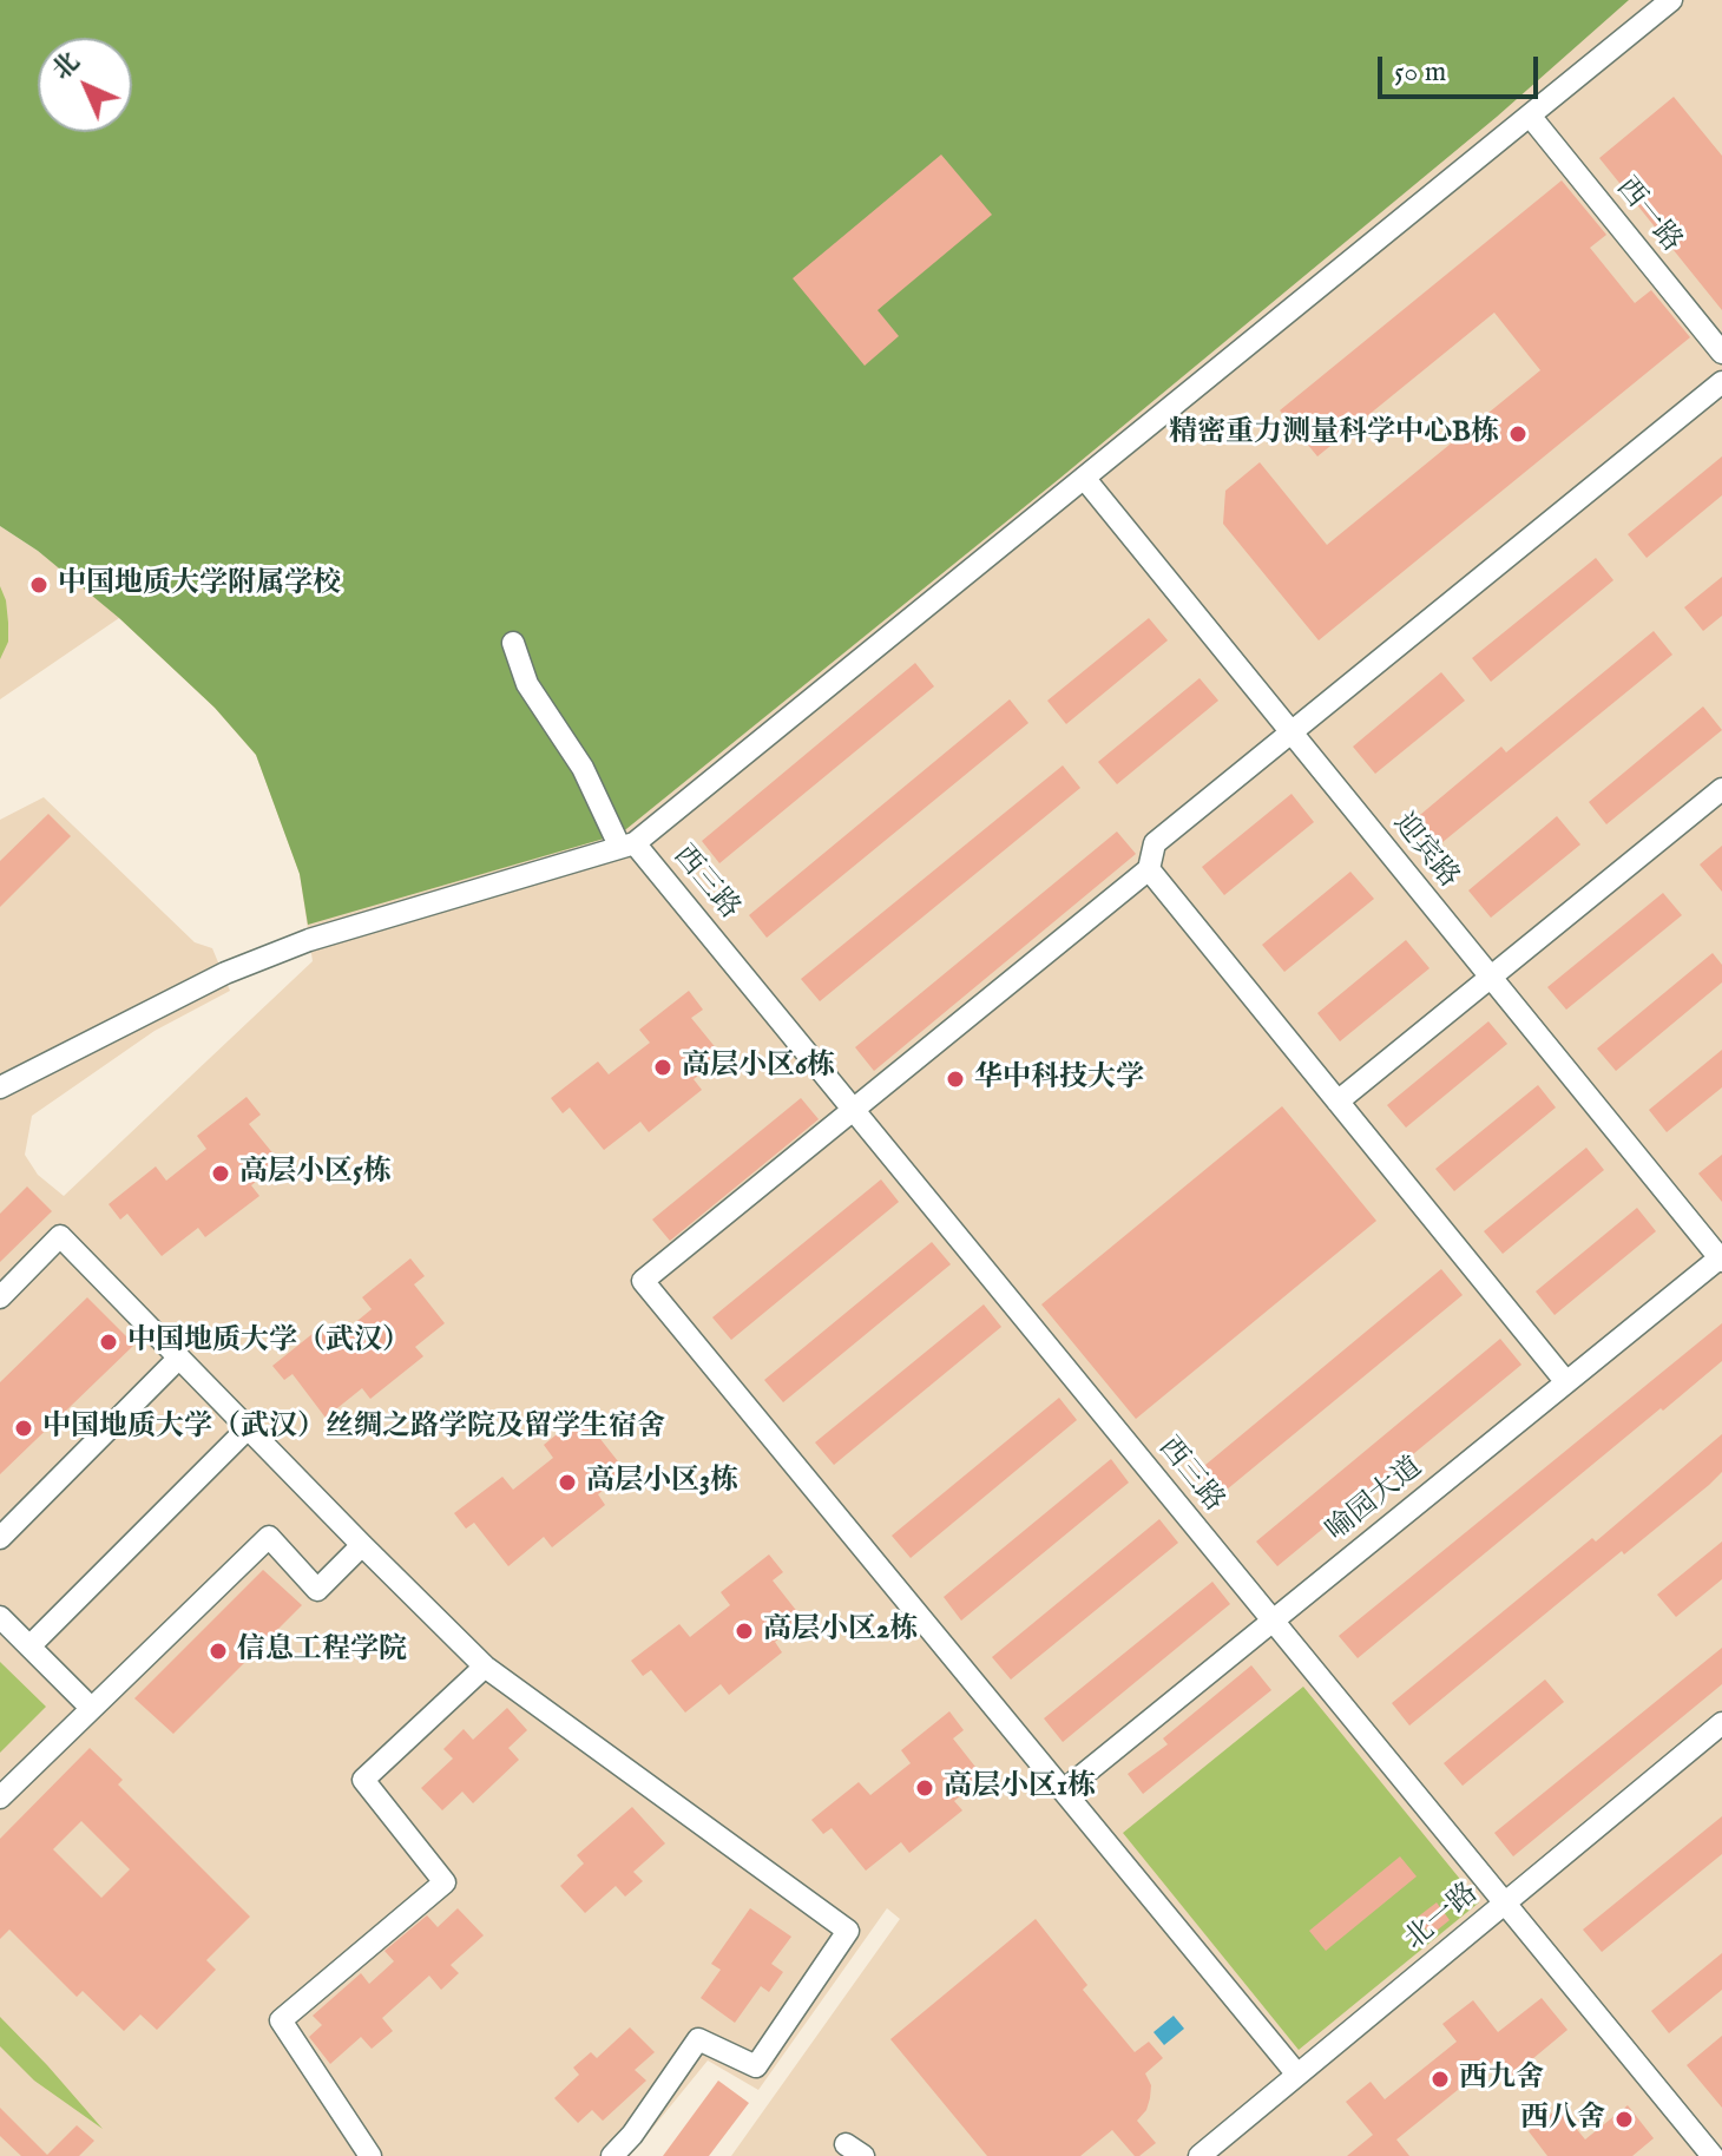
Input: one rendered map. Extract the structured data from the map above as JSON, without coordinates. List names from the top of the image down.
{
  "streets": {
    "street": [
      "西一路",
      "迎宾路",
      "西三路",
      "喻园大道",
      "北一路"
    ]
  },
  "crossings": [
    ["迎宾路", "喻园大道"],
    ["西三路", "喻园大道"],
    ["西三路", "北一路"]
  ],
  "places": [
    "精密重力测量科学中心B栋",
    "中国地质大学附属学校",
    "高层小区6栋",
    "华中科技大学",
    "高层小区5栋",
    "中国地质大学（武汉）",
    "中国地质大学（武汉）丝绸之路学院及留学生宿舍",
    "高层小区3栋",
    "高层小区2栋",
    "信息工程学院",
    "高层小区1栋",
    "西九舍",
    "西八舍"
  ],
  "scale_bar": "50 m",
  "north": "top left"
}
